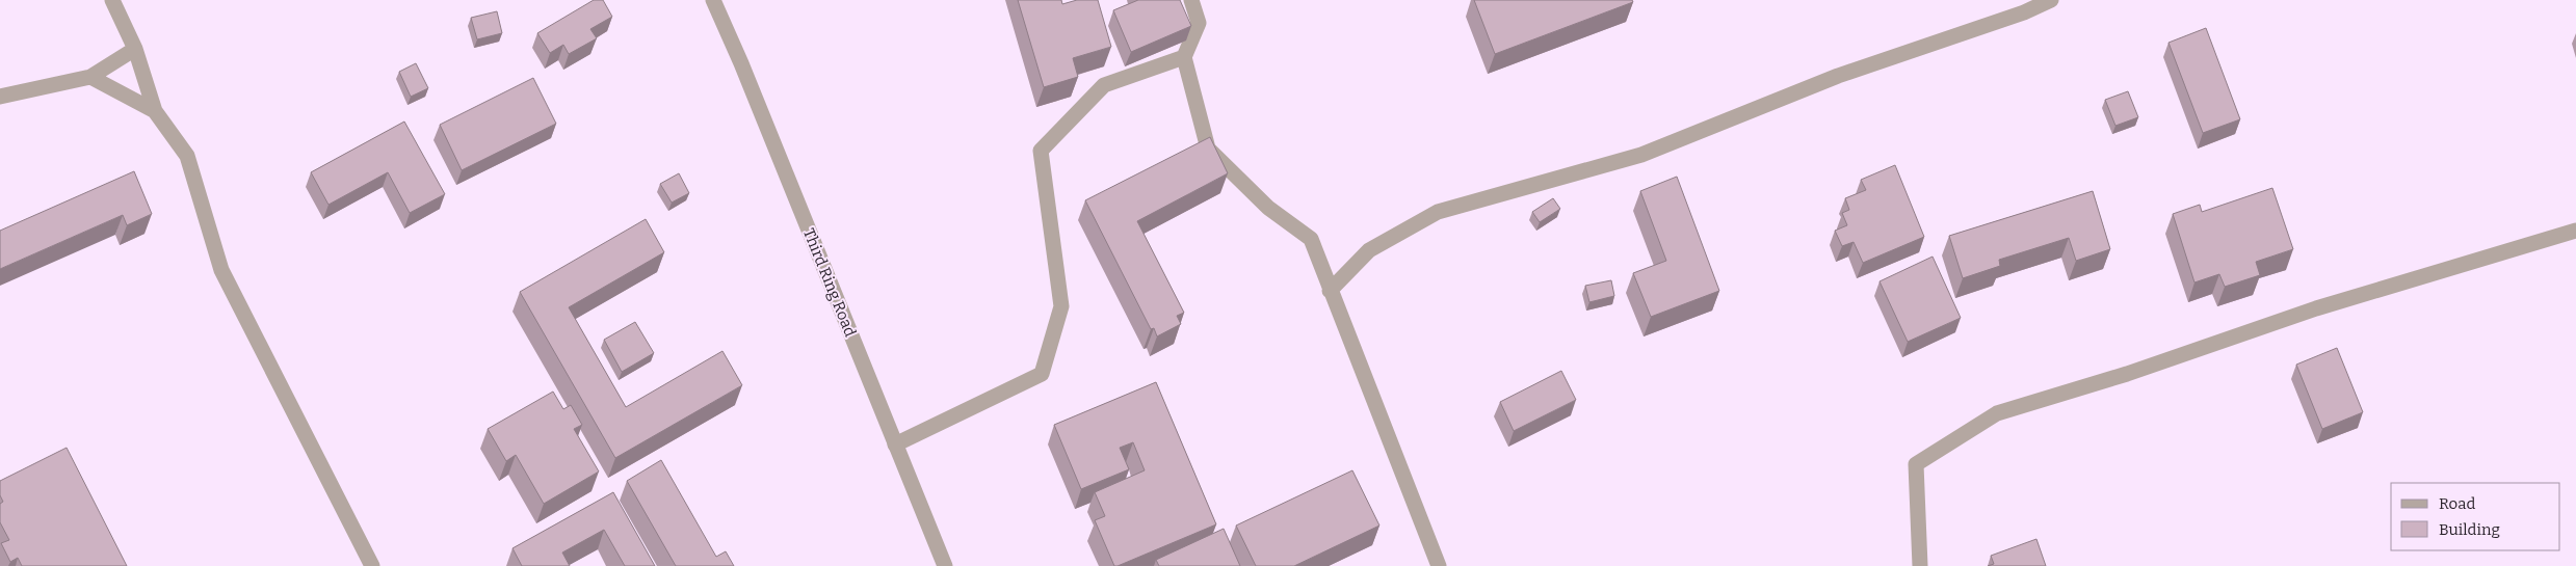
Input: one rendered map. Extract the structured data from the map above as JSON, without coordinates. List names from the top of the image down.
{
  "streets": {
    "street": ["Third Ring Road"]
  },
  "legend": ["Road", "Building"]
}
